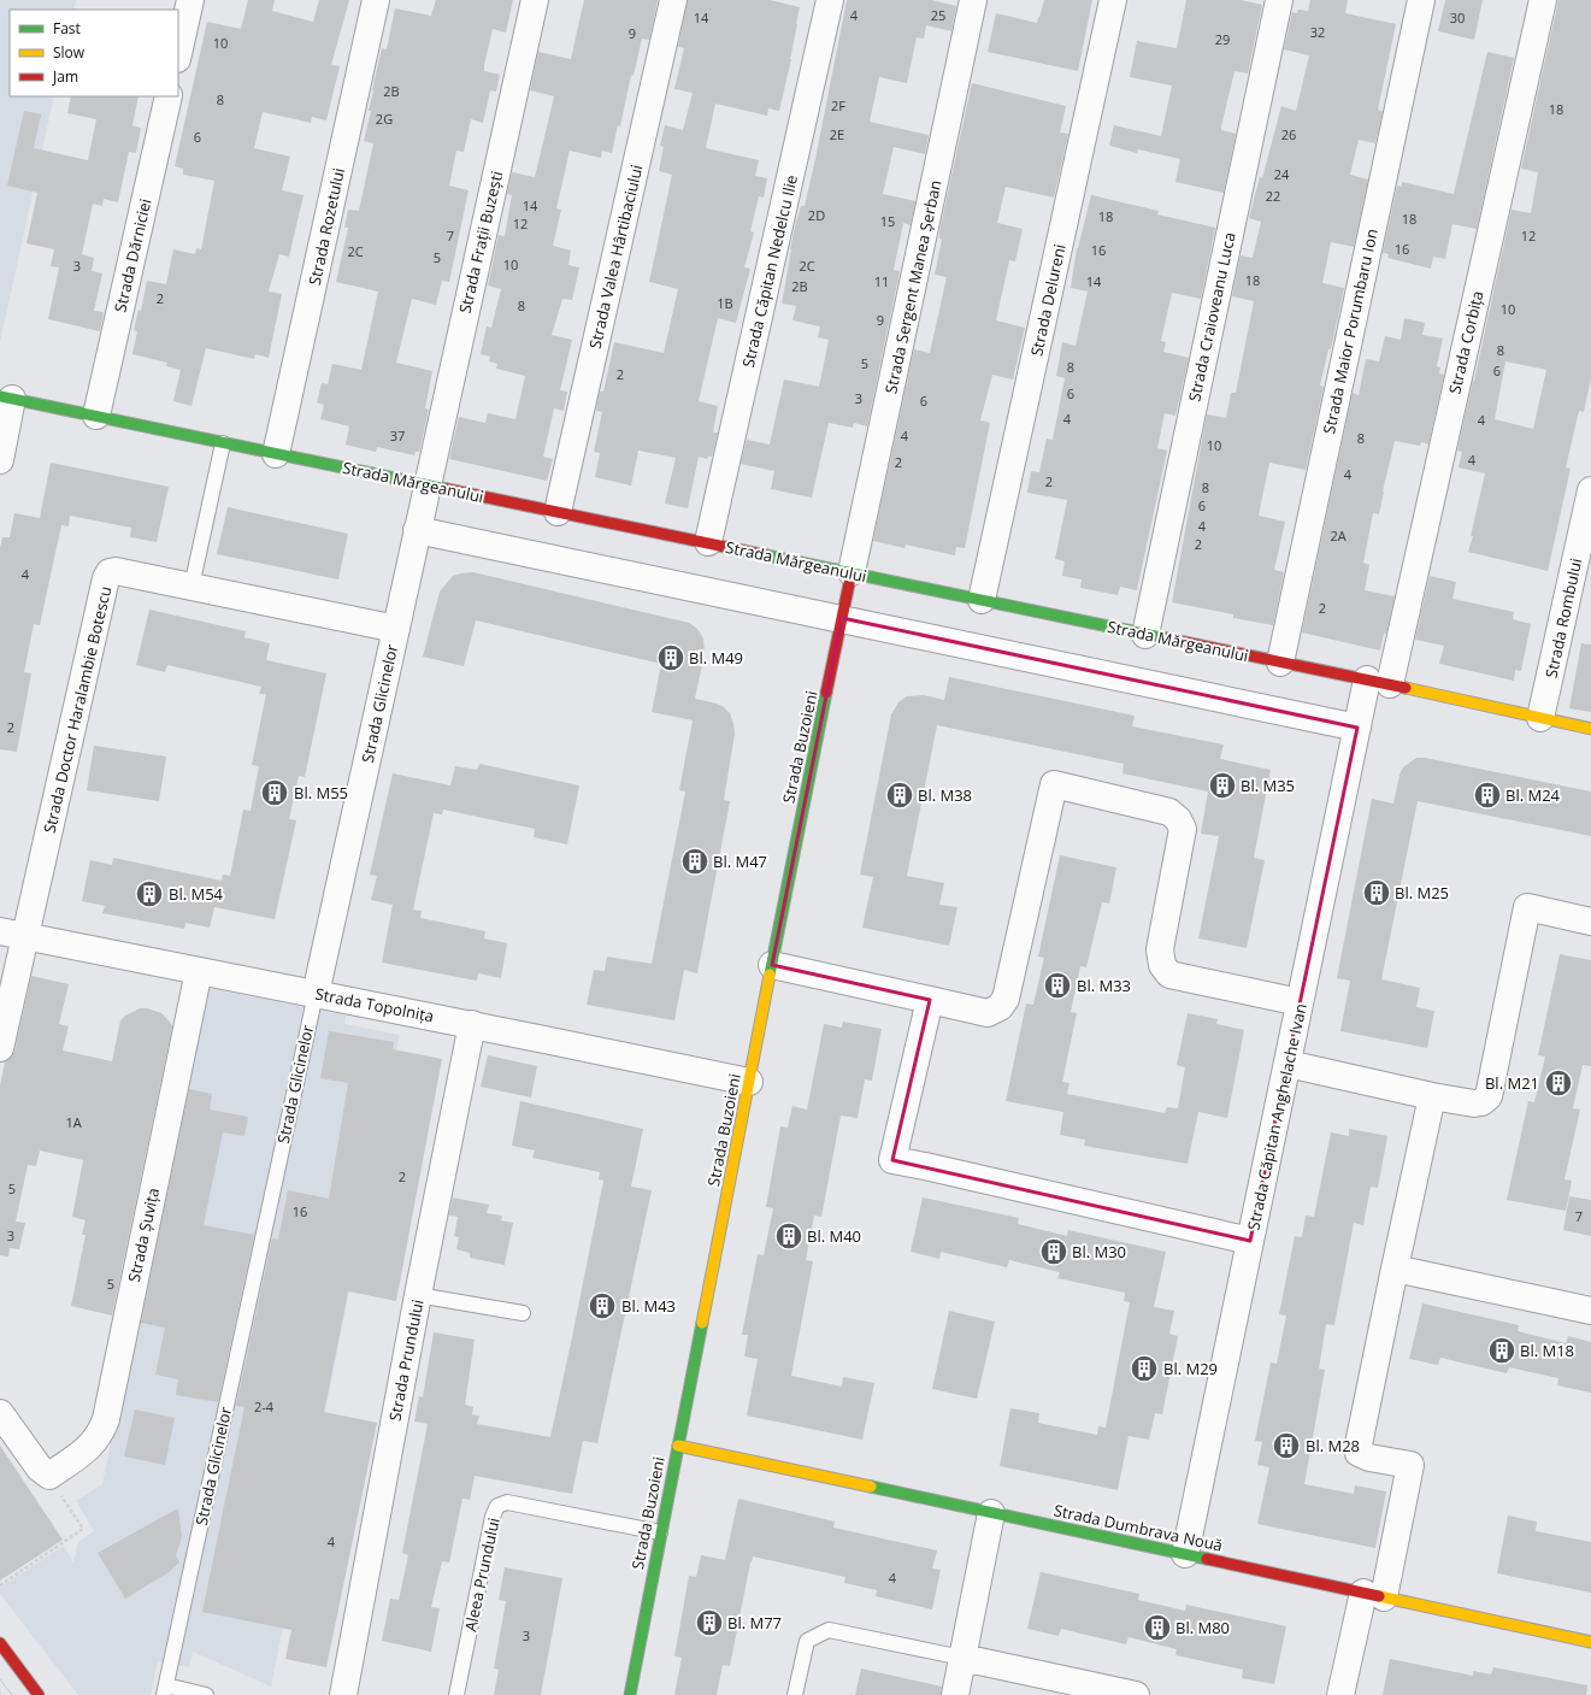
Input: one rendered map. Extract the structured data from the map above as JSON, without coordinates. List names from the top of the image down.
{
  "streets": {
    "street": [
      "Strada Rozetului",
      "Strada Frații Buzești",
      "Strada Dărniciei",
      "Strada Valea Hârtibaciului",
      "Strada Căpitan Nedelcu Ilie",
      "Strada Sergent Manea Șerban",
      "Strada Delureni",
      "Strada Craioveanu Luca",
      "Strada Maior Porumbaru Ion",
      "Strada Corbița",
      "Strada Mărgeanului",
      "Strada Rombului",
      "Strada Glicinelor",
      "Strada Doctor Haralambie Botescu",
      "Strada Buzoieni",
      "Strada Topolnița",
      "Strada Căpitan Anghelache Ivan",
      "Strada Șuvița",
      "Strada Prundului",
      "Strada Dumbrava Nouă"
    ],
    "lane": ["Aleea Prundului"]
  },
  "crossings": [
    ["Strada Rozetului", "Strada Mărgeanului"],
    ["Strada Frații Buzești", "Strada Mărgeanului"],
    ["Strada Frații Buzești", "Strada Glicinelor"],
    ["Strada Dărniciei", "Strada Mărgeanului"],
    ["Strada Valea Hârtibaciului", "Strada Mărgeanului"],
    ["Strada Căpitan Nedelcu Ilie", "Strada Mărgeanului"],
    ["Strada Sergent Manea Șerban", "Strada Mărgeanului"],
    ["Strada Sergent Manea Șerban", "Strada Buzoieni"],
    ["Strada Delureni", "Strada Mărgeanului"],
    ["Strada Craioveanu Luca", "Strada Mărgeanului"],
    ["Strada Maior Porumbaru Ion", "Strada Mărgeanului"],
    ["Strada Corbița", "Strada Mărgeanului"],
    ["Strada Corbița", "Strada Căpitan Anghelache Ivan"],
    ["Strada Mărgeanului", "Strada Rombului"],
    ["Strada Mărgeanului", "Strada Glicinelor"],
    ["Strada Mărgeanului", "Strada Buzoieni"],
    ["Strada Mărgeanului", "Strada Căpitan Anghelache Ivan"],
    ["Strada Glicinelor", "Strada Doctor Haralambie Botescu"],
    ["Strada Glicinelor", "Strada Topolnița"],
    ["Strada Doctor Haralambie Botescu", "Strada Topolnița"],
    ["Strada Buzoieni", "Strada Topolnița"],
    ["Strada Buzoieni", "Strada Dumbrava Nouă"],
    ["Strada Buzoieni", "Aleea Prundului"],
    ["Strada Topolnița", "Strada Șuvița"],
    ["Strada Topolnița", "Strada Prundului"],
    ["Strada Căpitan Anghelache Ivan", "Strada Dumbrava Nouă"]
  ],
  "places": {
    "building": [
      "Bl. M49",
      "Bl. M35",
      "Bl. M55",
      "Bl. M38",
      "Bl. M24",
      "Bl. M47",
      "Bl. M25",
      "Bl. M54",
      "Bl. M33",
      "Bl. M21",
      "Bl. M40",
      "Bl. M30",
      "Bl. M43",
      "Bl. M18",
      "Bl. M29",
      "Bl. M28",
      "Bl. M77",
      "Bl. M80"
    ]
  },
  "house_numbers": [
    "4",
    "25",
    "14",
    "30",
    "32",
    "9",
    "29",
    "10",
    "2B",
    "8",
    "2F",
    "18",
    "2G",
    "2E",
    "26",
    "6",
    "24",
    "22",
    "14",
    "2D",
    "18",
    "18",
    "15",
    "12",
    "7",
    "12",
    "16",
    "16",
    "2C",
    "5",
    "10",
    "3",
    "2C",
    "18",
    "11",
    "14",
    "2B",
    "2",
    "1B",
    "8",
    "10",
    "9",
    "8",
    "5",
    "8",
    "6",
    "2",
    "6",
    "3",
    "6",
    "4",
    "4",
    "37",
    "4",
    "8",
    "10",
    "4",
    "2",
    "4",
    "2",
    "8",
    "6",
    "4",
    "2A",
    "2",
    "4",
    "2",
    "2",
    "1A",
    "2",
    "5",
    "16",
    "7",
    "3",
    "5",
    "2-4",
    "4",
    "4",
    "3"
  ],
  "legend": ["Fast", "Slow", "Jam"]
}
